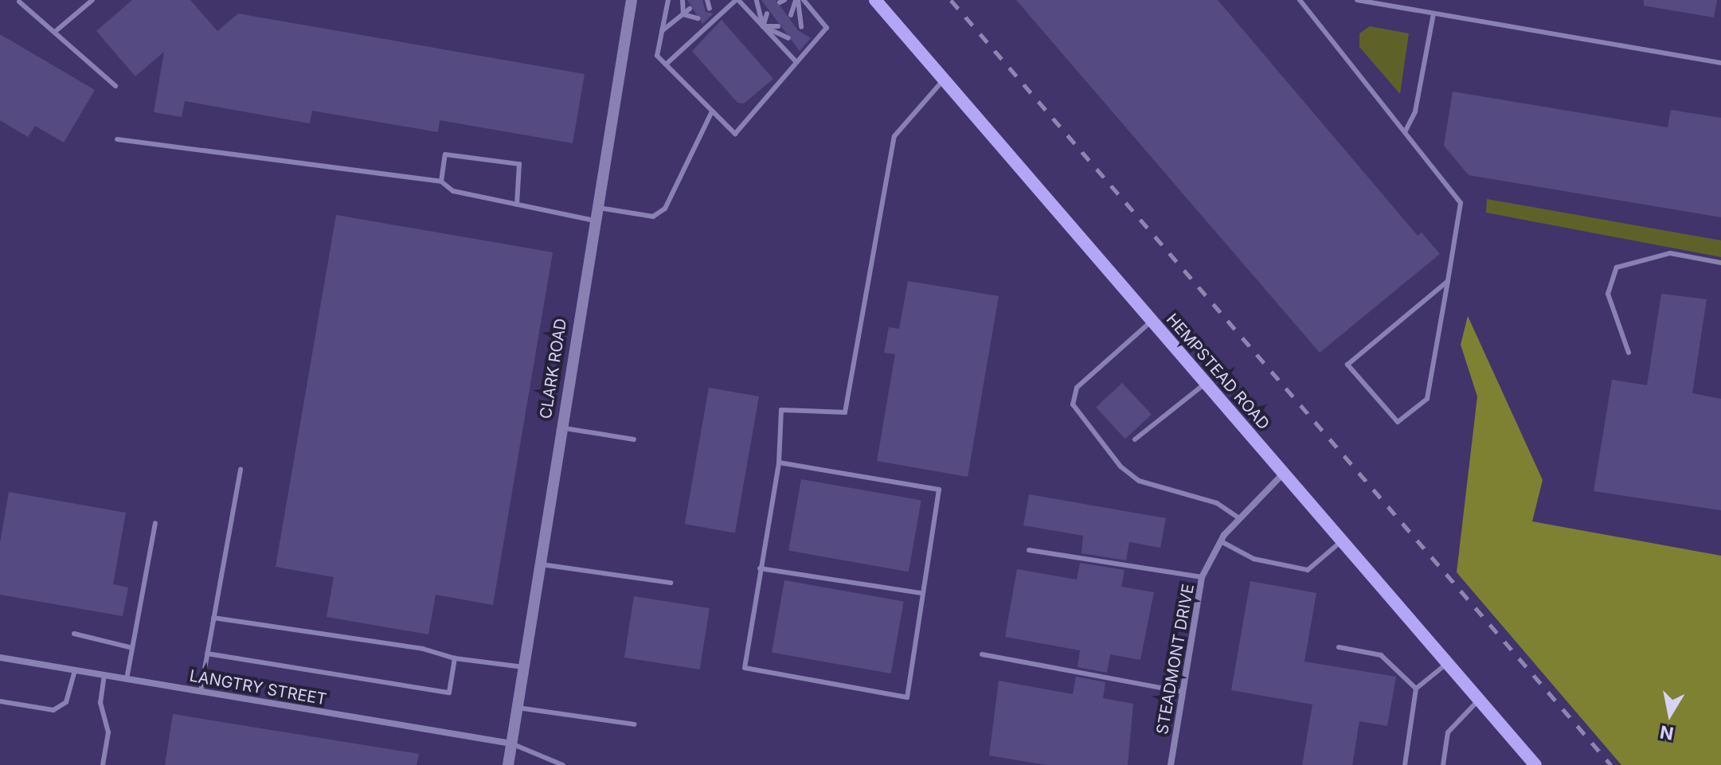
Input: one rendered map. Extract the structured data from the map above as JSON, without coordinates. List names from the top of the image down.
{
  "streets": {
    "main road": ["HEMPSTEAD ROAD"],
    "street": ["CLARK ROAD", "STEADMONT DRIVE", "LANGTRY STREET"]
  },
  "crossings": [
    ["CLARK ROAD", "LANGTRY STREET"],
    ["HEMPSTEAD ROAD", "STEADMONT DRIVE"]
  ],
  "north": "bottom"
}
